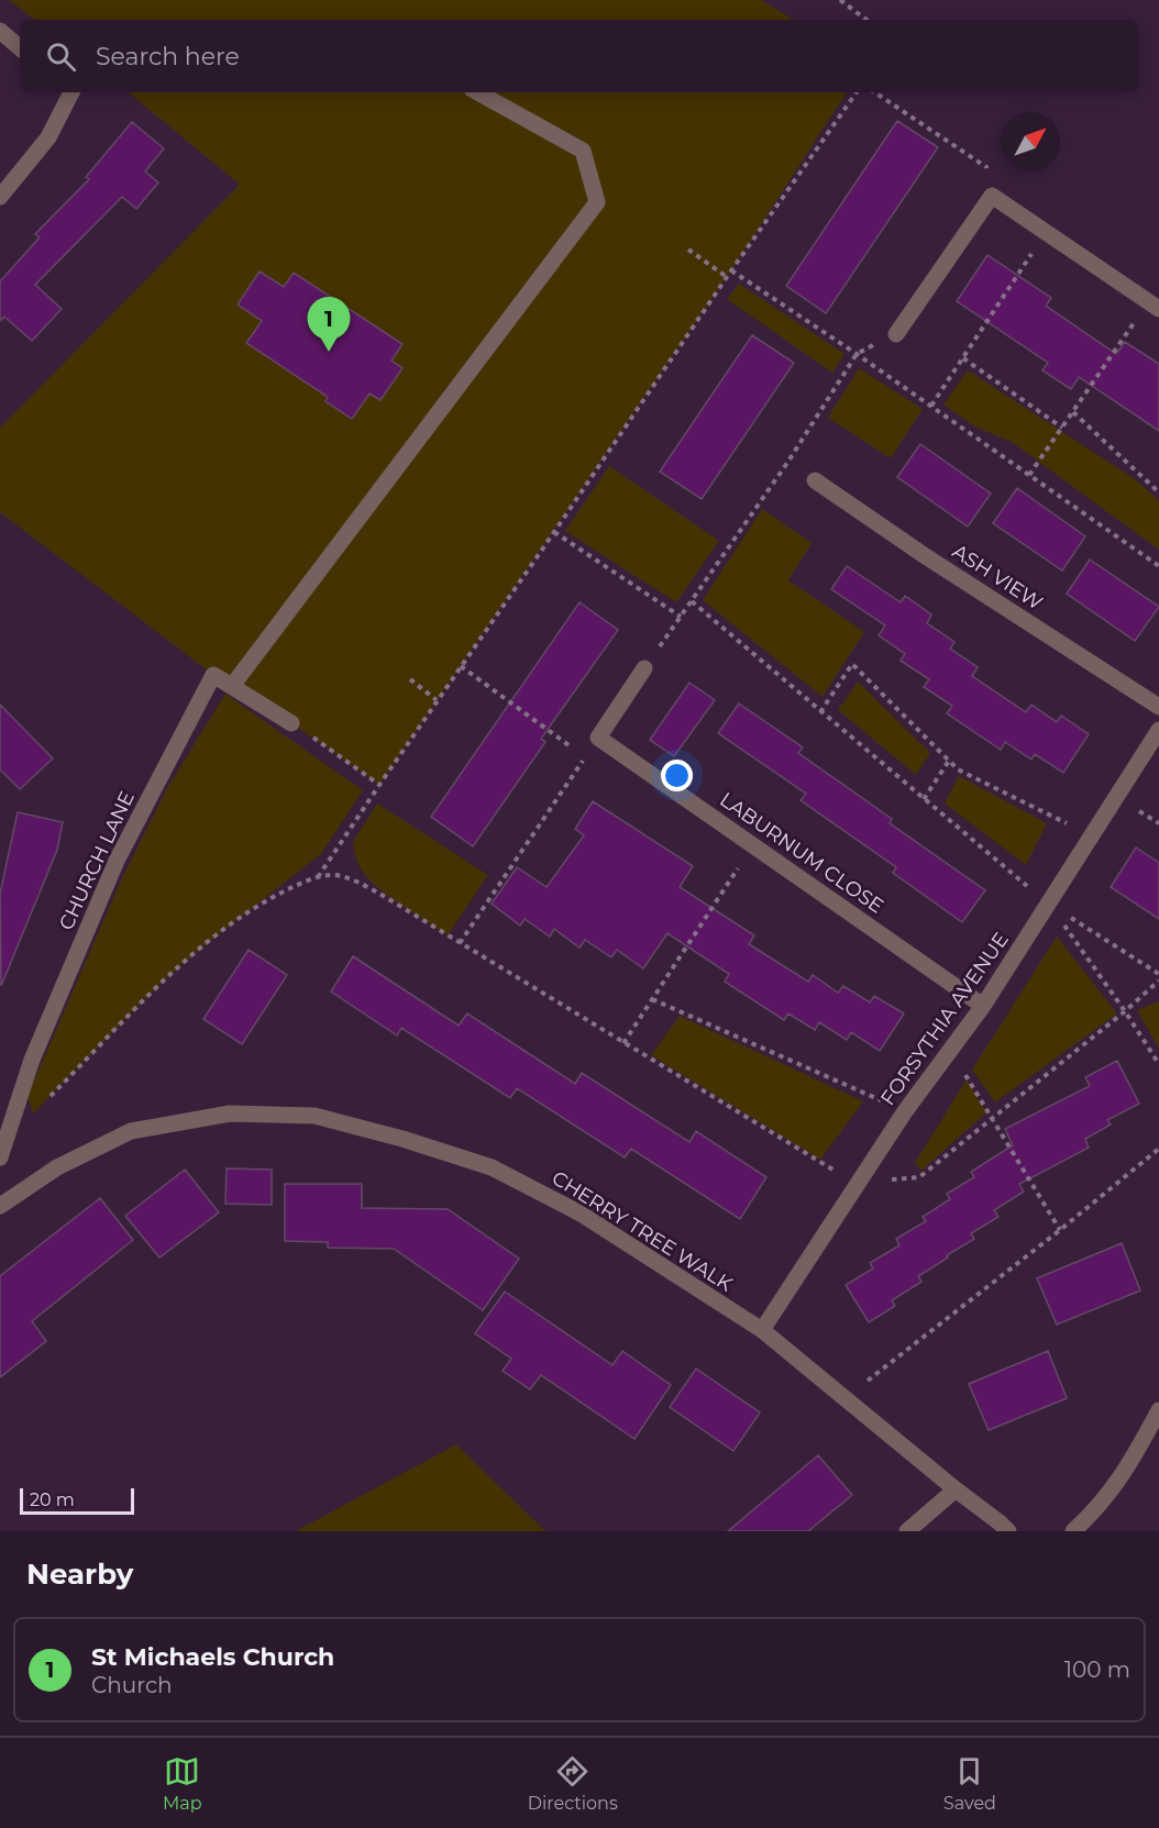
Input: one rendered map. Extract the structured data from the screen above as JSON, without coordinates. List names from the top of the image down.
{
  "streets": {
    "street": [
      "ASH VIEW",
      "LABURNUM CLOSE",
      "CHURCH LANE",
      "FORSYTHIA AVENUE",
      "CHERRY TREE WALK"
    ]
  },
  "crossings": [
    ["LABURNUM CLOSE", "FORSYTHIA AVENUE"],
    ["FORSYTHIA AVENUE", "CHERRY TREE WALK"]
  ],
  "scale_bar": "20 m",
  "north": "top right",
  "page": {
    "search": "Search here",
    "pins": "1",
    "scale": "20 m",
    "heading": "Nearby",
    "list": [
      {
        "mark": "1",
        "name": "St Michaels Church",
        "note": "Church",
        "value": "100 m"
      }
    ],
    "nav": ["Map", "Directions", "Saved"]
  }
}
